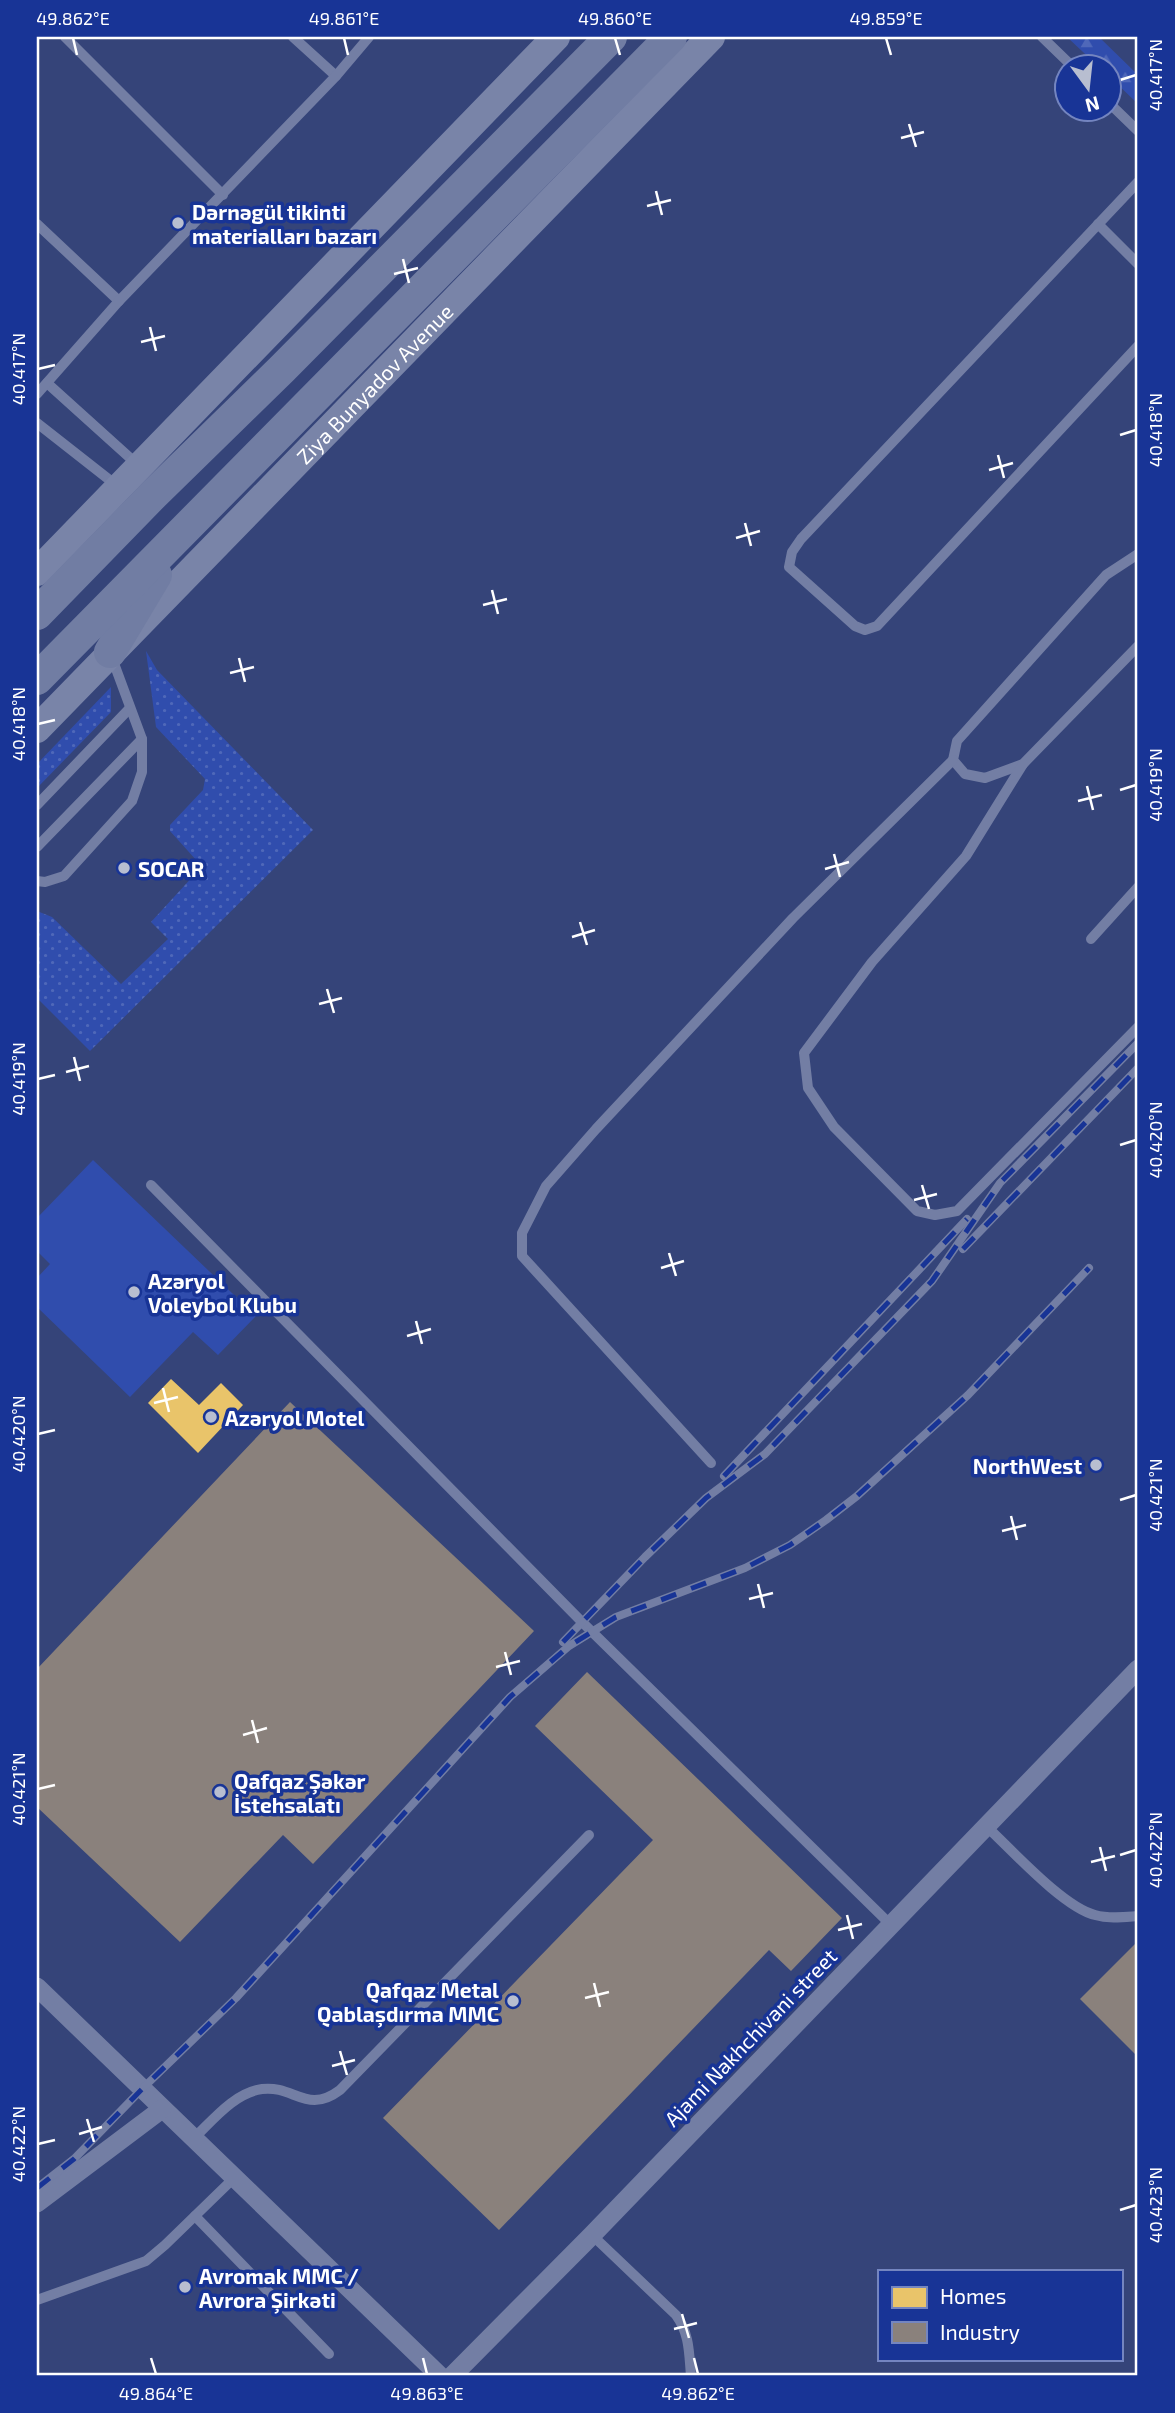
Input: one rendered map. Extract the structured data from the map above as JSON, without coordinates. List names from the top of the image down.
{
  "streets": {
    "main road": ["Ziya Bunyadov Avenue"],
    "street": ["Ajami Nakhchivani street"]
  },
  "places": [
    "Dərnəgül tikinti materialları bazarı",
    "SOCAR",
    "Azəryol Voleybol Klubu",
    "Azəryol Motel",
    "NorthWest",
    "Qafqaz Şəkər İstehsalatı",
    "Qafqaz Metal Qablaşdırma MMC",
    "Avromak MMC / Avrora Şirkəti"
  ],
  "legend": ["Homes", "Industry"],
  "north": "bottom",
  "coordinates": [
    "49.862°E",
    "49.861°E",
    "49.860°E",
    "49.859°E",
    "40.417°N",
    "40.418°N",
    "40.419°N",
    "40.420°N",
    "40.421°N",
    "40.422°N",
    "40.423°N",
    "49.864°E",
    "49.863°E"
  ]
}
